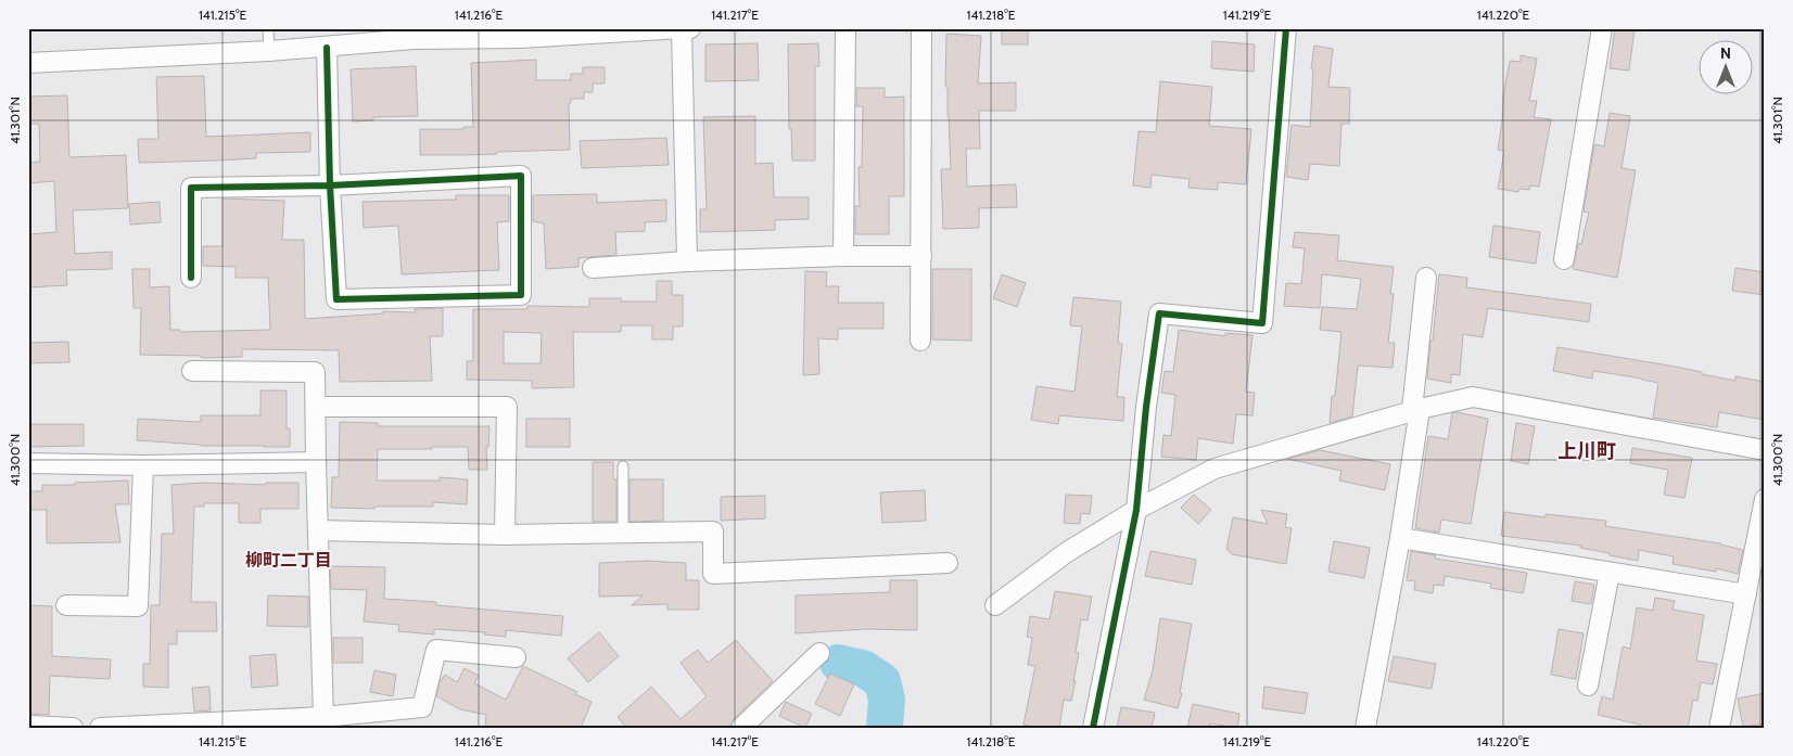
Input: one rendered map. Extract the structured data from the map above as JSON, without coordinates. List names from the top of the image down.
{
  "districts": ["上川町", "柳町二丁目"],
  "north": "top",
  "coordinates": [
    "141.215°E",
    "141.216°E",
    "141.217°E",
    "141.218°E",
    "141.219°E",
    "141.220°E",
    "41.301°N",
    "41.300°N"
  ]
}
